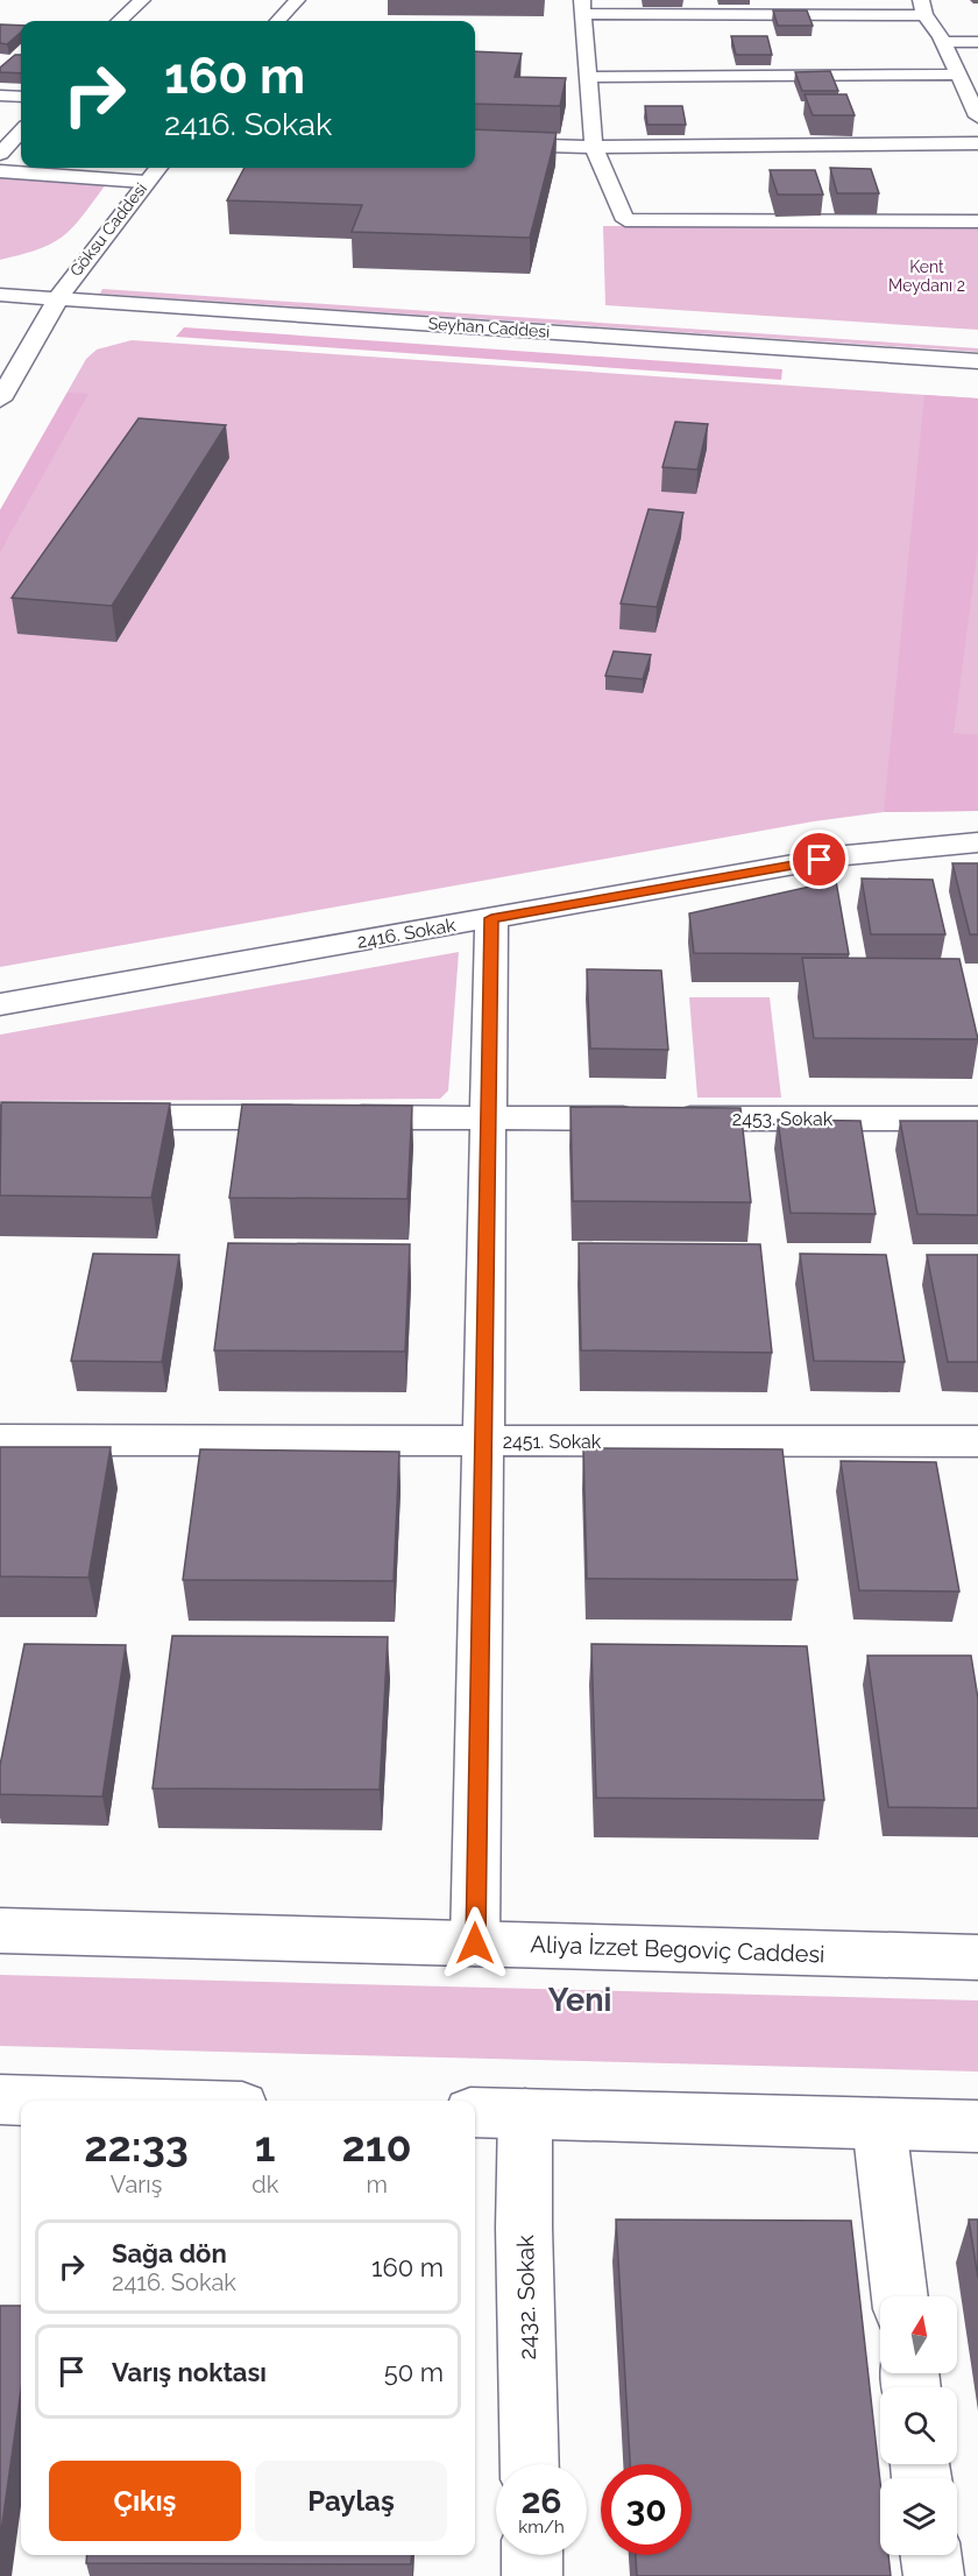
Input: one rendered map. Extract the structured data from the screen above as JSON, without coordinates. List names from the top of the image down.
{
  "streets": {
    "street": [
      "Göksu Caddesi",
      "Seyhan Caddesi",
      "2416. Sokak",
      "2453. Sokak",
      "2451. Sokak",
      "Aliya İzzet Begoviç Caddesi",
      "2432. Sokak"
    ]
  },
  "crossings": [
    ["Göksu Caddesi", "Seyhan Caddesi"]
  ],
  "districts": ["Yeni"],
  "parks": ["Kent Meydanı 2"],
  "north": "top",
  "page": {
    "turn": ["160 m", "2416. Sokak"],
    "eta": [
      "22:33",
      "Varış",
      "1",
      "dk",
      "210",
      "m"
    ],
    "list": [
      {
        "name": "Sağa dön",
        "note": "2416. Sokak",
        "value": "160 m"
      },
      {
        "name": "Varış noktası",
        "value": "50 m"
      }
    ],
    "buttons": ["Çıkış", "Paylaş"],
    "speed": "26 km/h",
    "limit": "30"
  }
}
